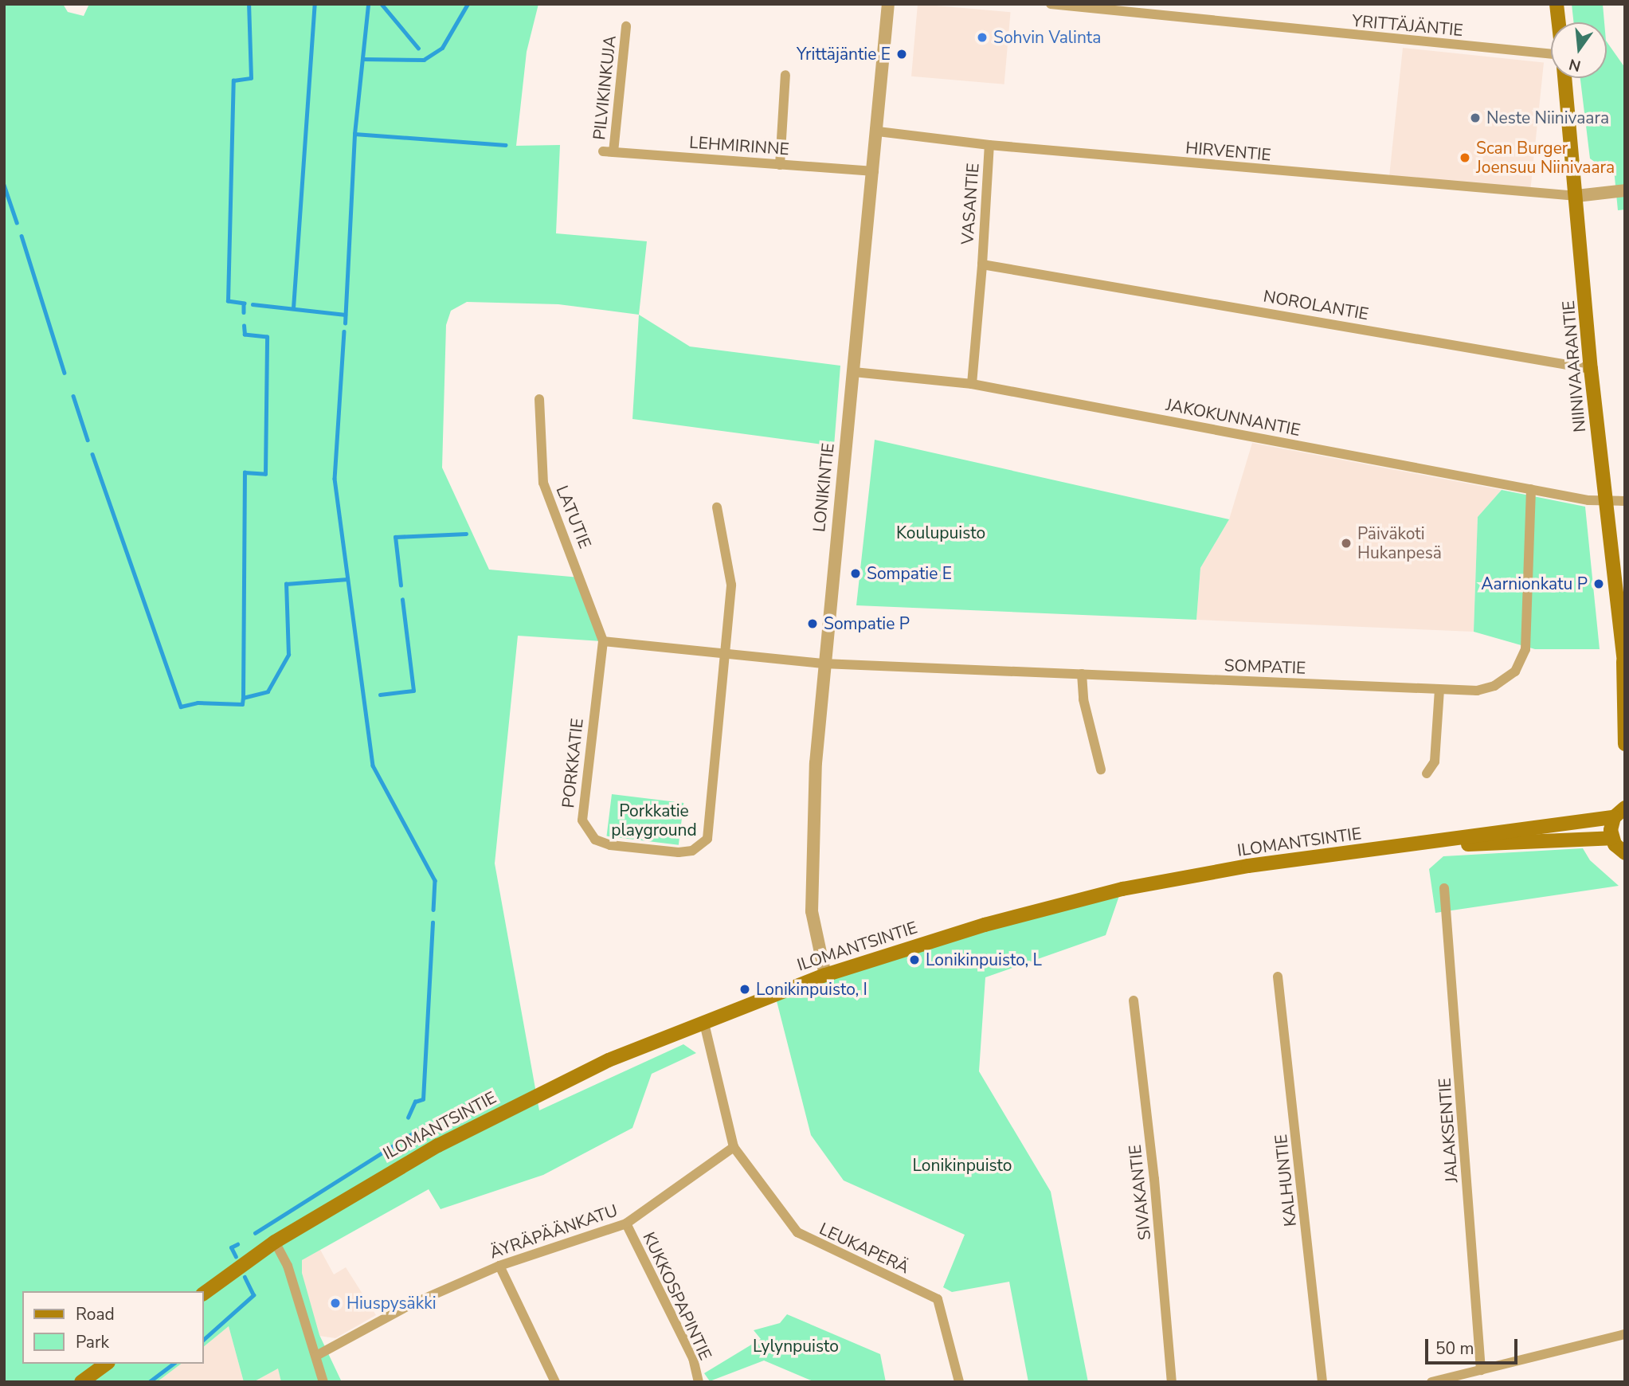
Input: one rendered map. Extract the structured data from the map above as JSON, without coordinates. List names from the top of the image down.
{
  "streets": {
    "main road": ["NIINIVAARANTIE", "ILOMANTSINTIE"],
    "street": [
      "YRITTÄJÄNTIE",
      "PILVIKINKUJA",
      "LEHMIRINNE",
      "HIRVENTIE",
      "VASANTIE",
      "NOROLANTIE",
      "JAKOKUNNANTIE",
      "LONIKINTIE",
      "LATUTIE",
      "SOMPATIE",
      "PORKKATIE",
      "JALAKSENTIE",
      "KALHUNTIE",
      "SIVAKANTIE",
      "ÄYRÄPÄÄNKATU",
      "LEUKAPERÄ",
      "KUKKOSPAPINTIE"
    ]
  },
  "crossings": [
    ["PILVIKINKUJA", "LEHMIRINNE"],
    ["LEHMIRINNE", "LONIKINTIE"],
    ["HIRVENTIE", "VASANTIE"],
    ["HIRVENTIE", "NIINIVAARANTIE"],
    ["HIRVENTIE", "LONIKINTIE"],
    ["VASANTIE", "NOROLANTIE"],
    ["VASANTIE", "JAKOKUNNANTIE"],
    ["NOROLANTIE", "NIINIVAARANTIE"],
    ["NIINIVAARANTIE", "JAKOKUNNANTIE"],
    ["JAKOKUNNANTIE", "LONIKINTIE"],
    ["JAKOKUNNANTIE", "SOMPATIE"],
    ["LONIKINTIE", "SOMPATIE"],
    ["LONIKINTIE", "ILOMANTSINTIE"],
    ["LATUTIE", "PORKKATIE"],
    ["ÄYRÄPÄÄNKATU", "LEUKAPERÄ"],
    ["ÄYRÄPÄÄNKATU", "KUKKOSPAPINTIE"]
  ],
  "parks": [
    "Koulupuisto",
    "Porkkatie playground",
    "Lonikinpuisto",
    "Lylynpuisto"
  ],
  "places": [
    "Sohvin Valinta",
    "Yrittäjäntie E",
    "Neste Niinivaara",
    "Scan Burger Joensuu Niinivaara",
    "Päiväkoti Hukanpesä",
    "Sompatie E",
    "Aarnionkatu P",
    "Sompatie P",
    "Lonikinpuisto, L",
    "Lonikinpuisto, I",
    "Hiuspysäkki"
  ],
  "legend": ["Road", "Park"],
  "scale_bar": "50 m",
  "north": "bottom"
}
